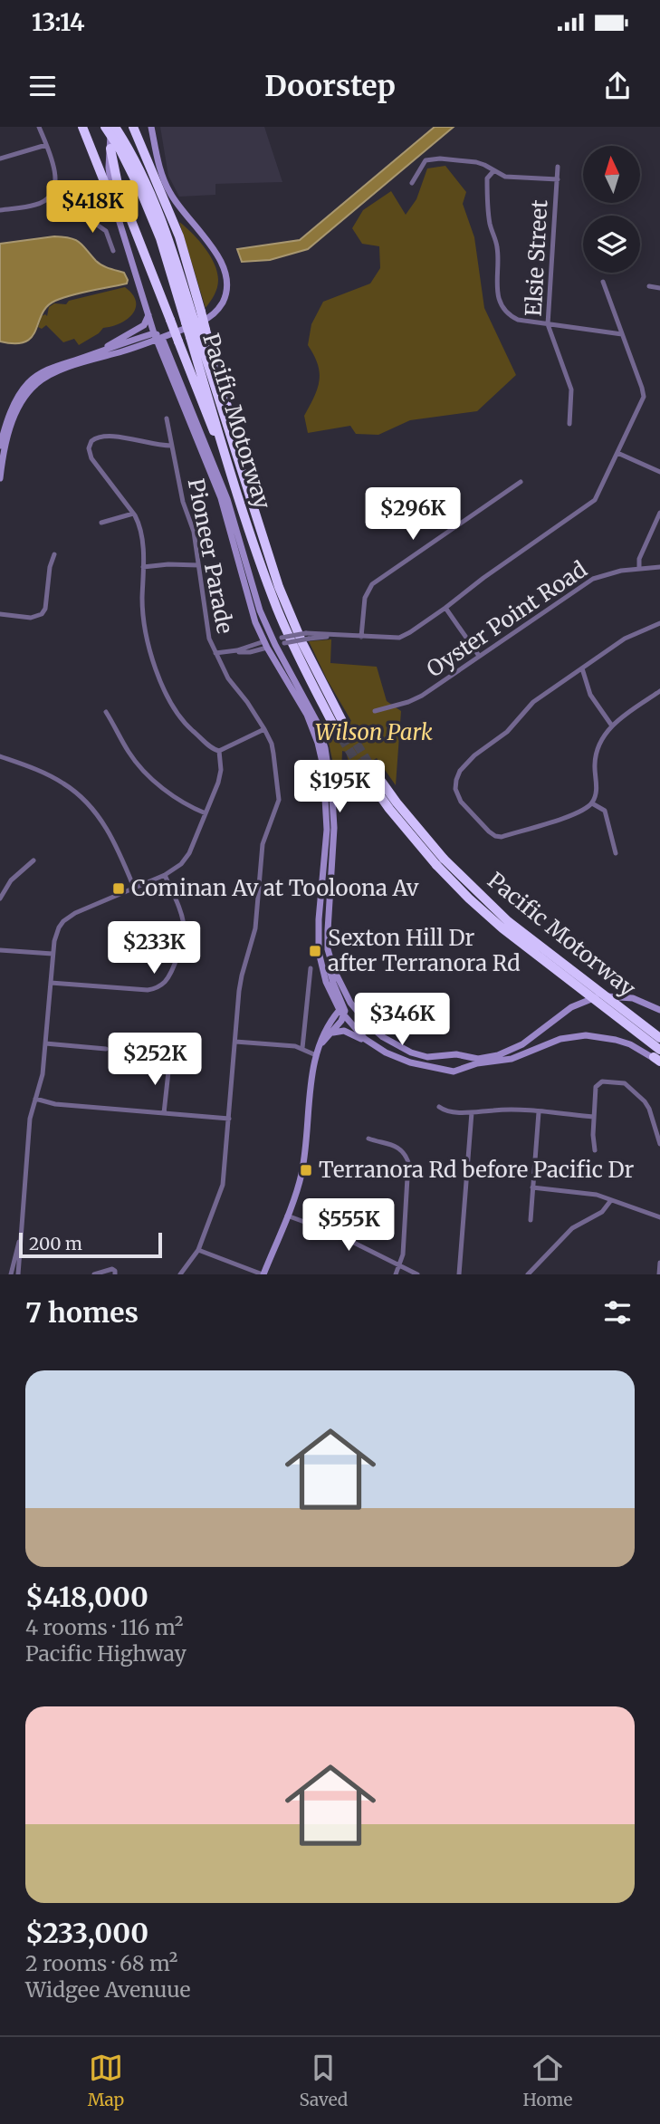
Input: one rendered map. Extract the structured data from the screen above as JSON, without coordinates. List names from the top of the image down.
{
  "streets": {
    "highway": ["Pacific Motorway"],
    "street": ["Elsie Street", "Pioneer Parade", "Oyster Point Road"]
  },
  "parks": ["Wilson Park"],
  "places": {
    "transit": ["Cominan Av at Tooloona Av", "Sexton Hill Dr after Terranora Rd", "Terranora Rd before Pacific Dr"]
  },
  "scale_bar": "200 m",
  "north": "top",
  "page": {
    "status": "13:14",
    "header": "Doorstep",
    "price": [
      "$418K",
      "$296K",
      "$195K",
      "$233K",
      "$346K",
      "$252K",
      "$555K"
    ],
    "scale": "200 m",
    "heading": "7 homes",
    "list": [
      {
        "name": "$418,000",
        "note": "4 rooms · 116 m² · Pacific Highway"
      },
      {
        "name": "$233,000",
        "note": "2 rooms · 68 m² · Widgee Avenuue"
      }
    ],
    "tabs": ["Map", "Saved", "Home"]
  }
}
